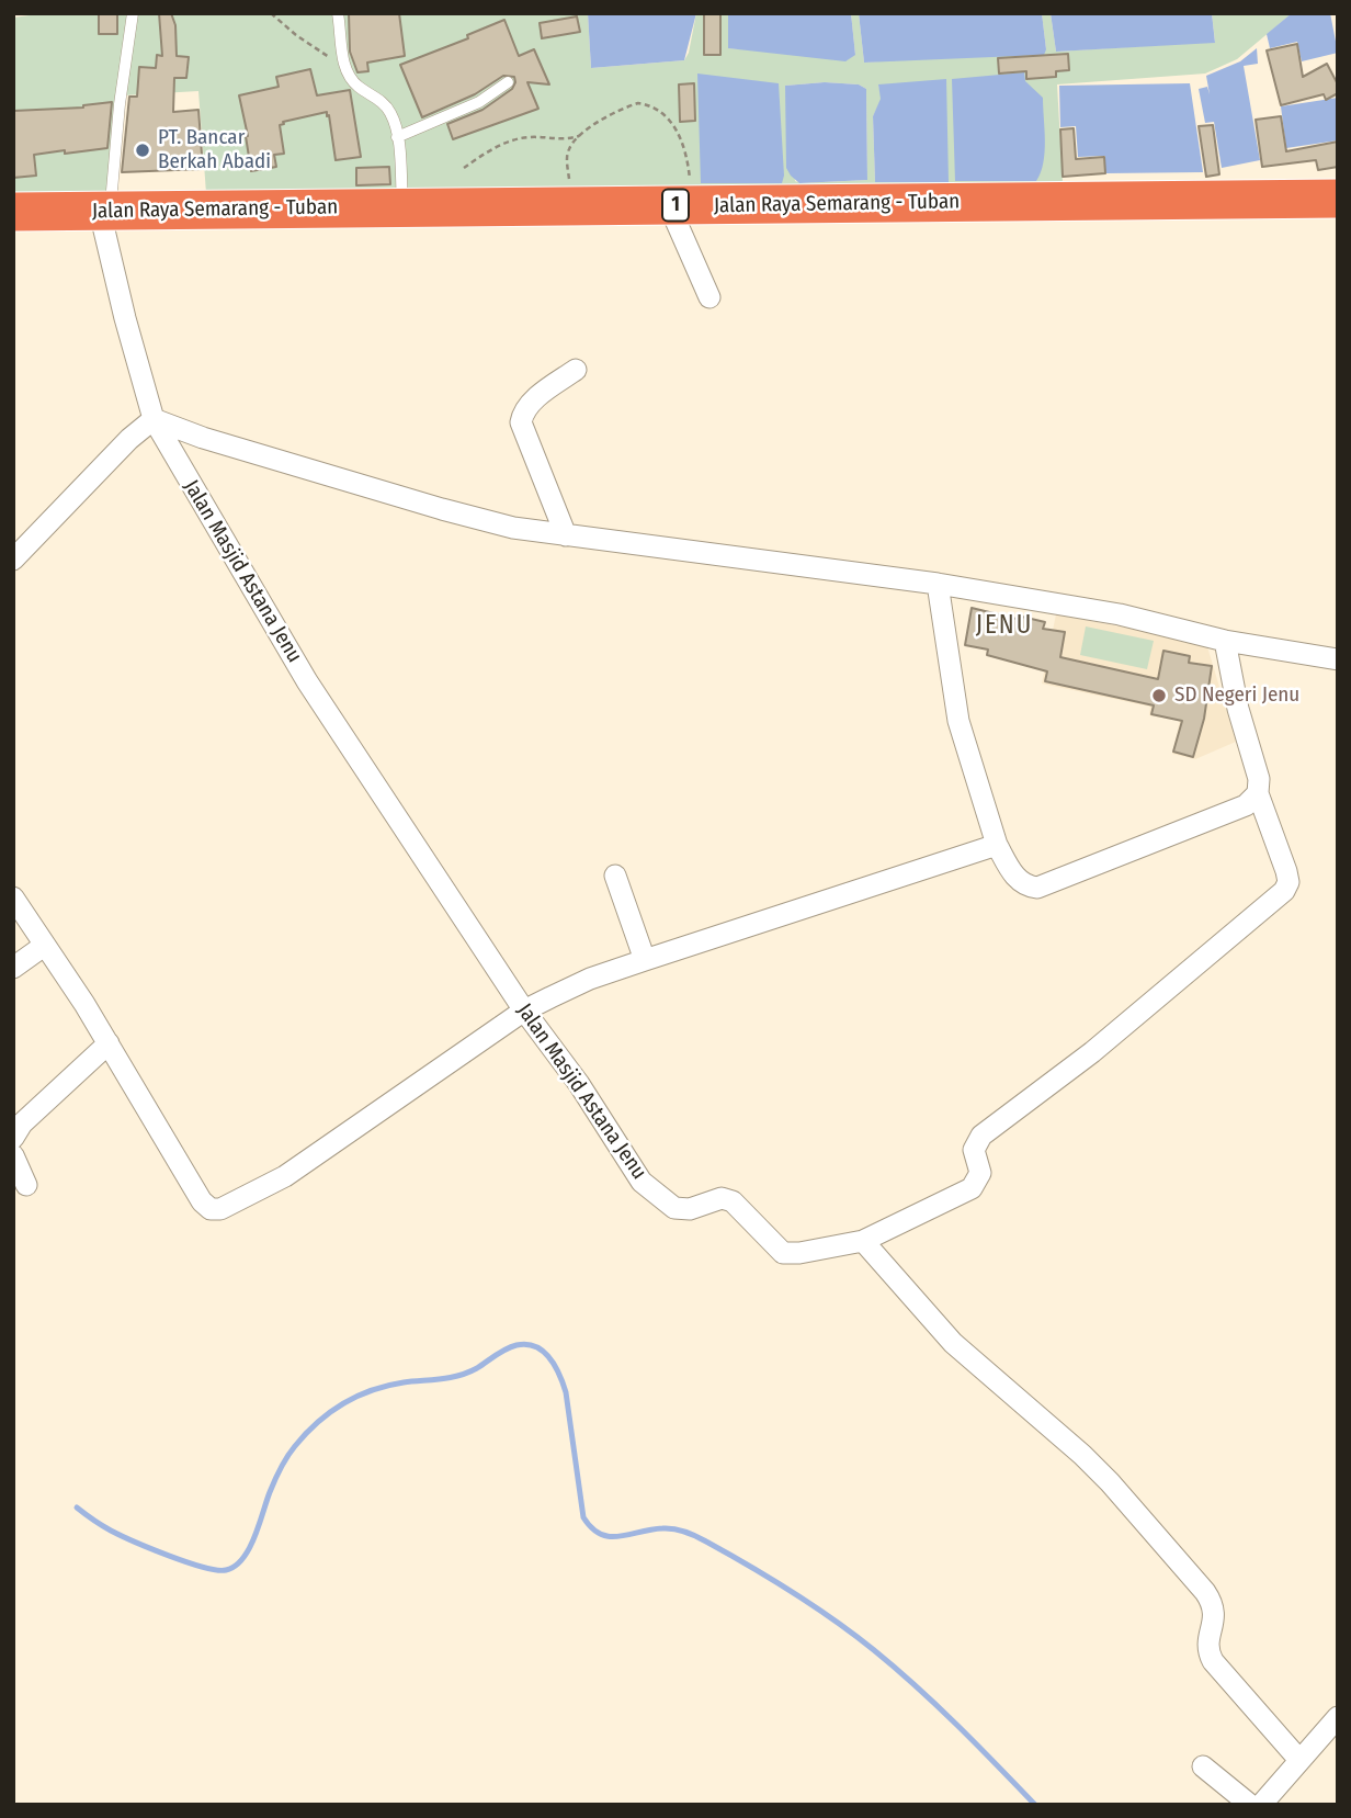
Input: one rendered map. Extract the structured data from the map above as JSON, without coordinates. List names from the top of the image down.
{
  "streets": {
    "highway": ["Jalan Raya Semarang - Tuban", "1"],
    "street": ["Jalan Masjid Astana Jenu"]
  },
  "crossings": [
    ["Jalan Raya Semarang - Tuban", "Jalan Masjid Astana Jenu"]
  ],
  "districts": ["JENU"],
  "places": ["PT. Bancar Berkah Abadi", "SD Negeri Jenu"]
}
